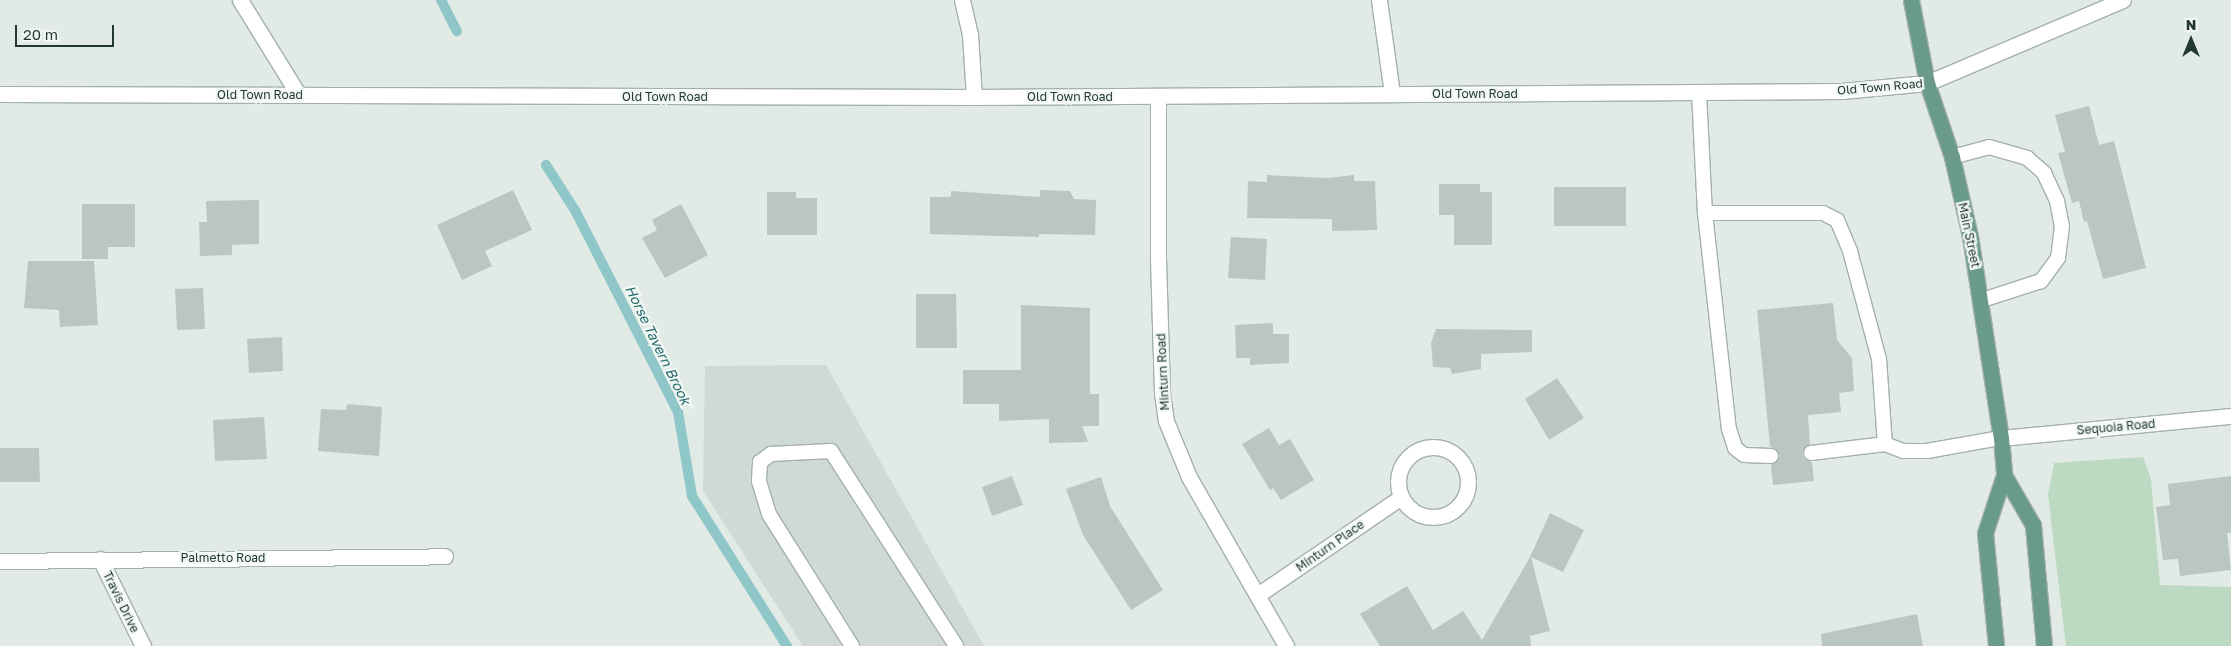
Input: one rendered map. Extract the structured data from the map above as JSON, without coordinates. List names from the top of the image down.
{
  "streets": {
    "main road": [
      "Old Town Road",
      "Main Street",
      "Minturn Road",
      "Sequoia Road",
      "Minturn Place",
      "Palmetto Road",
      "Travis Drive"
    ]
  },
  "crossings": [
    ["Old Town Road", "Main Street"],
    ["Old Town Road", "Minturn Road"],
    ["Main Street", "Sequoia Road"],
    ["Minturn Road", "Minturn Place"],
    ["Palmetto Road", "Travis Drive"]
  ],
  "water": ["Horse Tavern Brook"],
  "scale_bar": "20 m",
  "north": "top"
}
